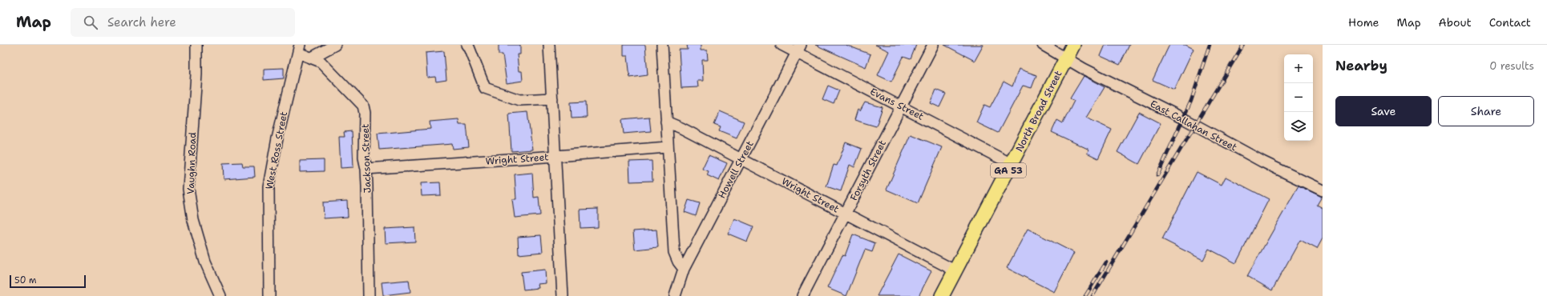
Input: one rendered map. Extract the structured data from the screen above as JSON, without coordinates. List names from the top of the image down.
{
  "streets": {
    "main road": ["North Broad Street", "GA 53"],
    "street": [
      "Evans Street",
      "East Callahan Street",
      "West Ross Street",
      "Jackson Street",
      "Wright Street",
      "Vaughn Road",
      "Howell Street",
      "Forsyth Street"
    ]
  },
  "crossings": [
    ["Evans Street", "North Broad Street"],
    ["Evans Street", "Howell Street"],
    ["Evans Street", "Forsyth Street"],
    ["North Broad Street", "East Callahan Street"],
    ["North Broad Street", "Wright Street"],
    ["West Ross Street", "Jackson Street"],
    ["Jackson Street", "Wright Street"],
    ["Wright Street", "Howell Street"],
    ["Wright Street", "Forsyth Street"]
  ],
  "scale_bar": "50 m",
  "page": {
    "header": "Map",
    "search": "Search here",
    "nav": [
      "Home",
      "Map",
      "About",
      "Contact"
    ],
    "heading": ["Nearby", "0 results"],
    "map_buttons": ["+", "−"],
    "buttons": ["Save", "Share"],
    "scale": "50 m"
  }
}
